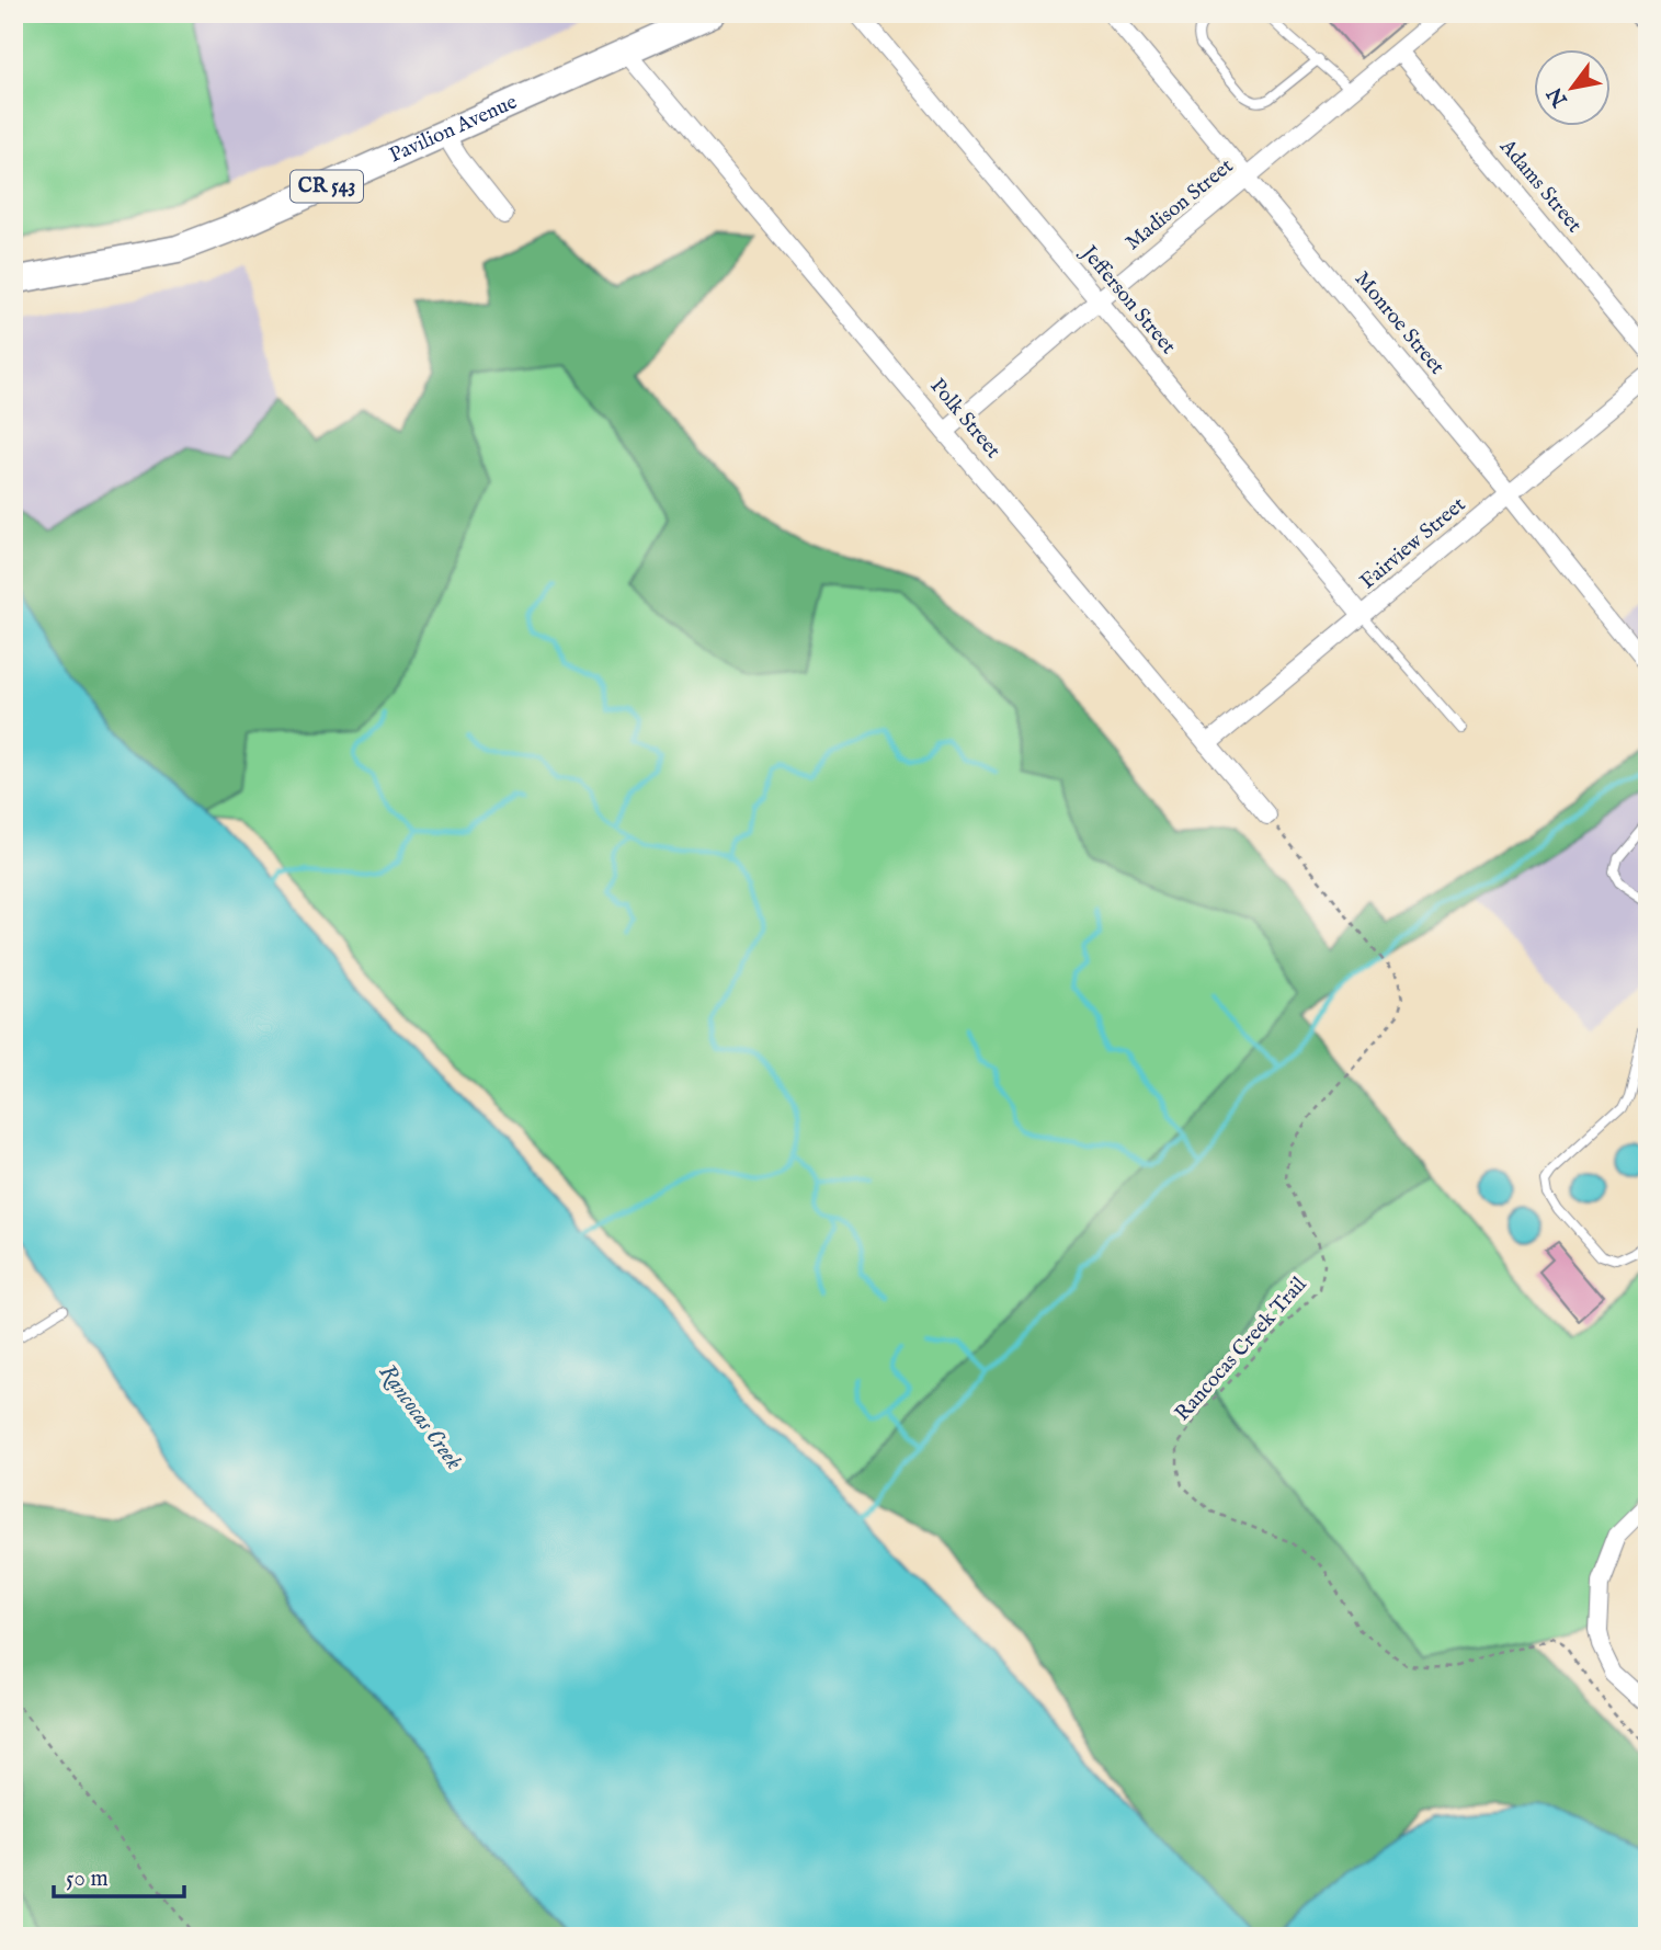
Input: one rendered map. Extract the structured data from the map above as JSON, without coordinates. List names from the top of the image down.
{
  "streets": {
    "main road": ["Pavilion Avenue", "CR 543"],
    "street": [
      "Adams Street",
      "Madison Street",
      "Jefferson Street",
      "Monroe Street",
      "Polk Street",
      "Fairview Street"
    ],
    "path": ["Rancocas Creek Trail"]
  },
  "crossings": [
    ["Pavilion Avenue", "Polk Street"],
    ["Adams Street", "Madison Street"],
    ["Madison Street", "Jefferson Street"],
    ["Madison Street", "Monroe Street"],
    ["Madison Street", "Polk Street"],
    ["Jefferson Street", "Fairview Street"],
    ["Monroe Street", "Fairview Street"],
    ["Polk Street", "Fairview Street"],
    ["Polk Street", "Rancocas Creek Trail"]
  ],
  "water": ["Rancocas Creek"],
  "scale_bar": "50 m",
  "north": "bottom left"
}
